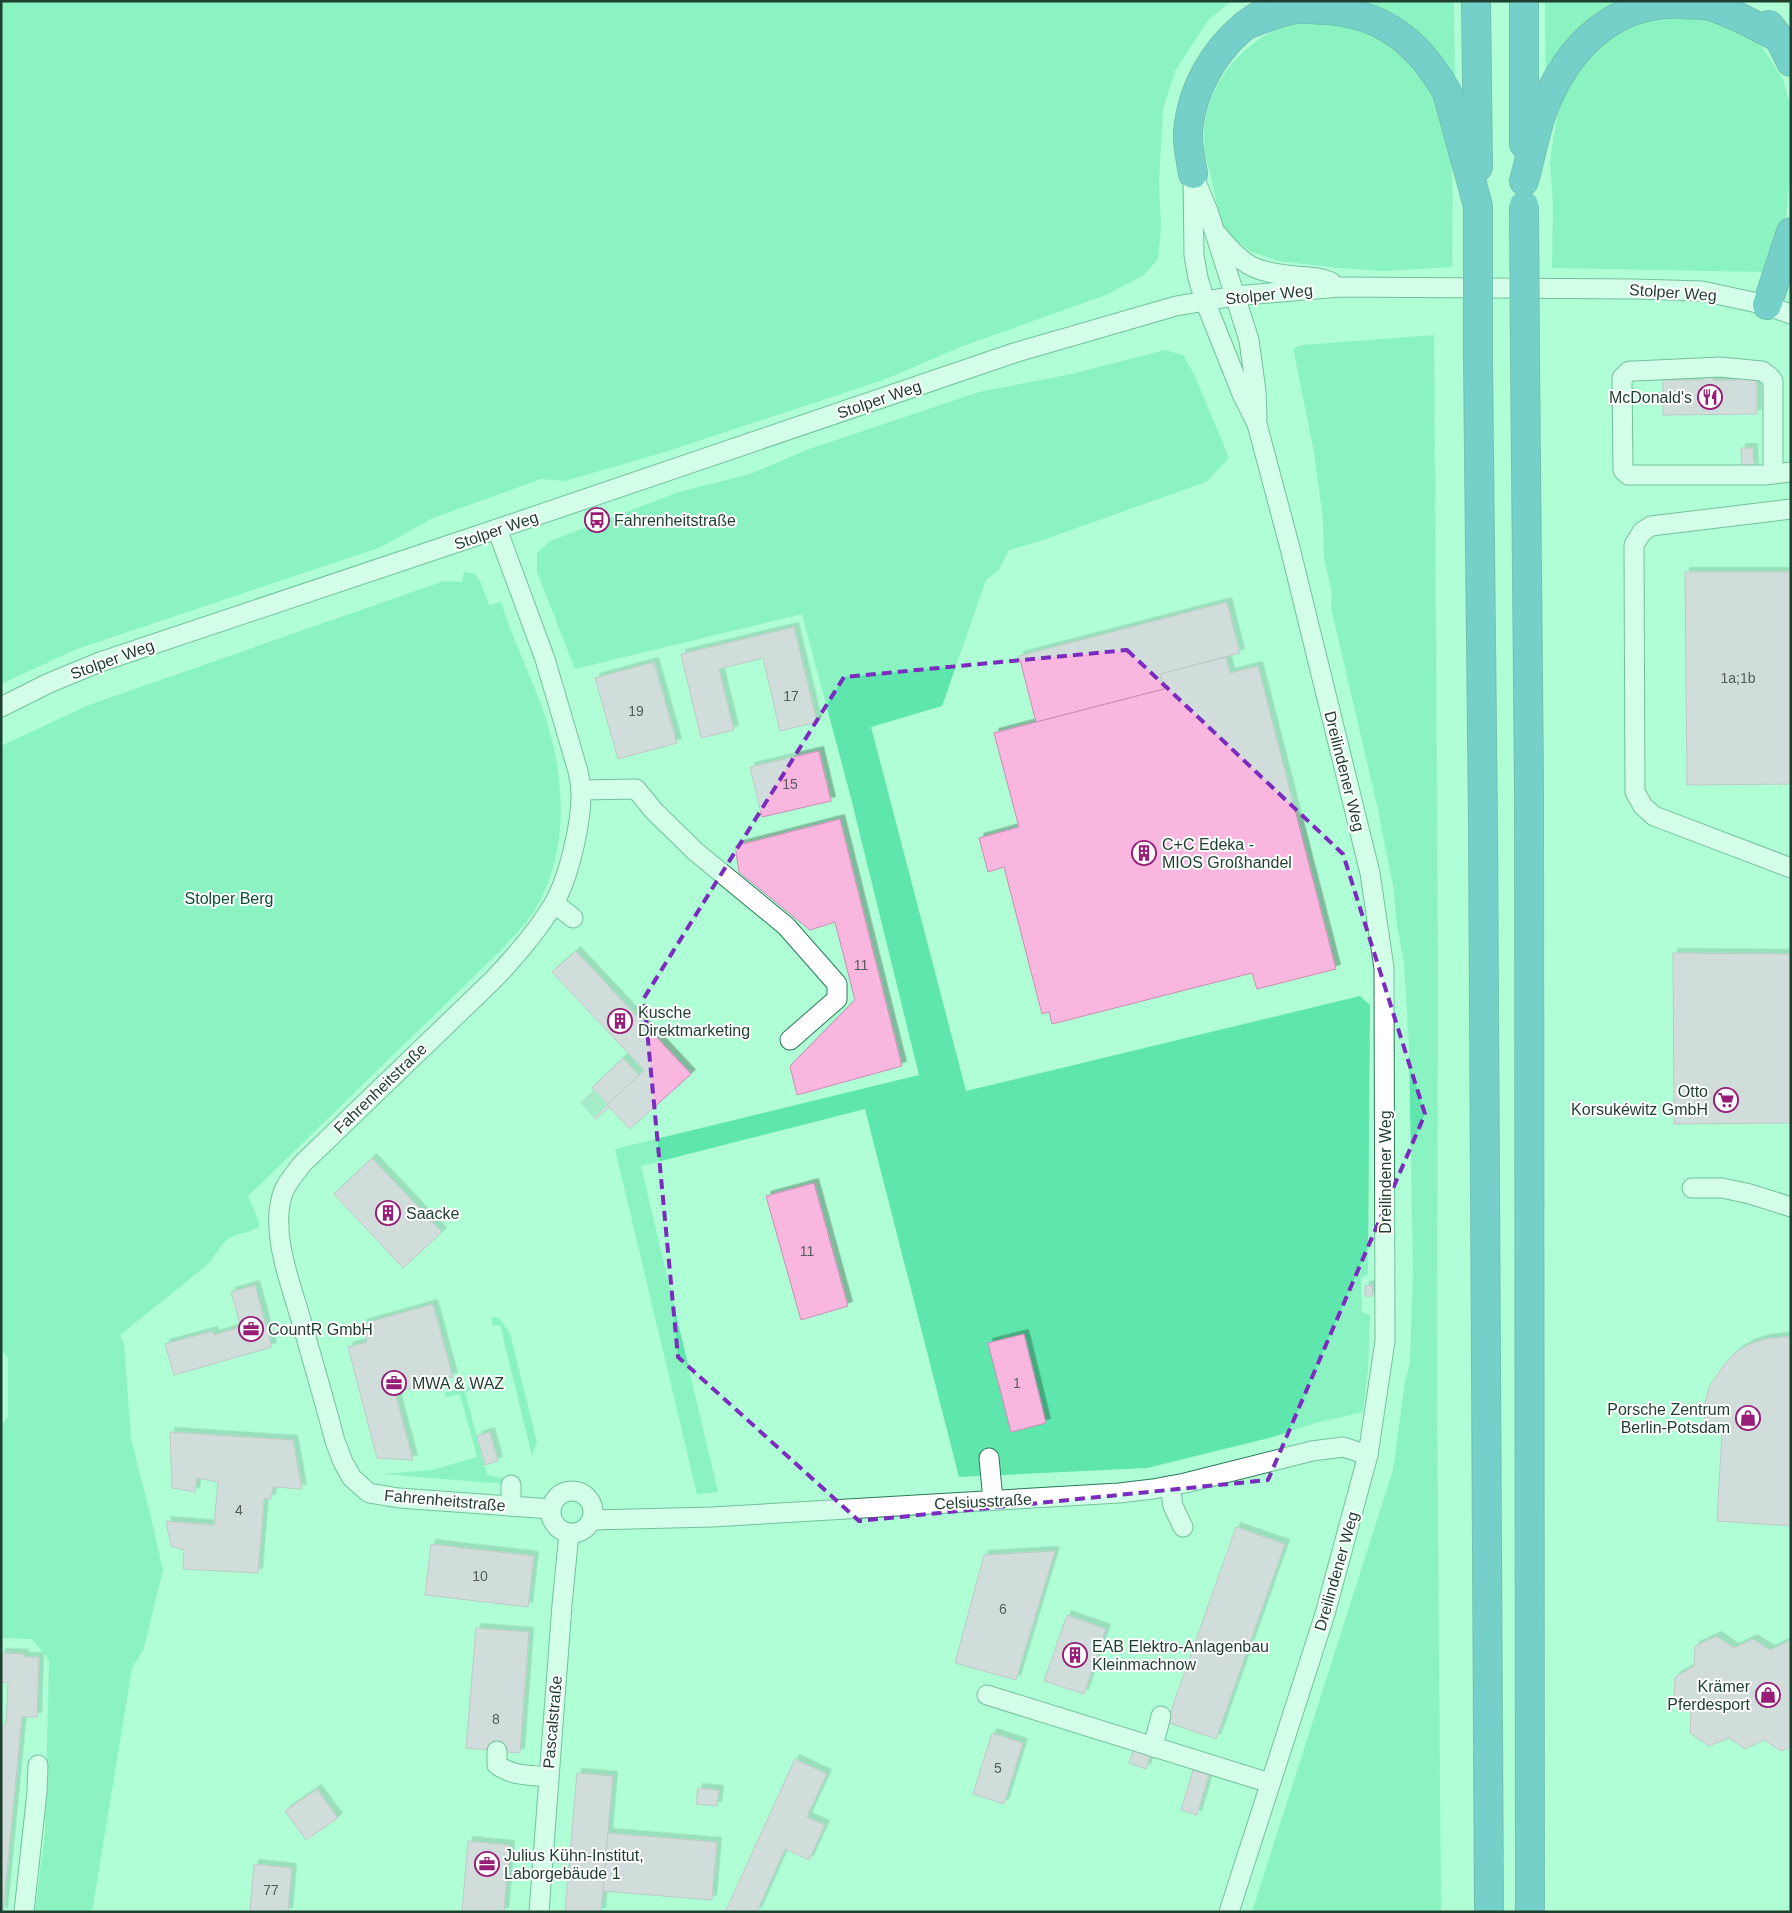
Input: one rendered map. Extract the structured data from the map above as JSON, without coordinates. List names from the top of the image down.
{
  "streets": {
    "street": [
      "Stolper Weg",
      "Dreilindener Weg",
      "Fahrenheitstraße",
      "Celsiusstraße",
      "Pascalstraße"
    ]
  },
  "crossings": [
    ["Stolper Weg", "Dreilindener Weg"],
    ["Stolper Weg", "Fahrenheitstraße"],
    ["Dreilindener Weg", "Celsiusstraße"],
    ["Fahrenheitstraße", "Celsiusstraße"],
    ["Fahrenheitstraße", "Pascalstraße"],
    ["Celsiusstraße", "Pascalstraße"]
  ],
  "parks": ["Stolper Berg"],
  "places": {
    "restaurant": ["McDonald's"],
    "bus stop": ["Fahrenheitstraße"],
    "building": [
      "C+C Edeka - MIOS Großhandel",
      "Kusche Direktmarketing",
      "Saacke",
      "EAB Elektro-Anlagenbau Kleinmachnow"
    ],
    "supermarket": ["Otto Korsukéwitz GmbH"],
    "office": ["CountR GmbH", "MWA & WAZ", "Julius Kühn-Institut, Laborgebäude 1"],
    "shop": ["Porsche Zentrum Berlin-Potsdam", "Krämer Pferdesport"]
  },
  "house_numbers": [
    "1a;1b",
    "17",
    "19",
    "15",
    "11",
    "11",
    "1",
    "4",
    "10",
    "6",
    "8",
    "5",
    "77"
  ]
}
